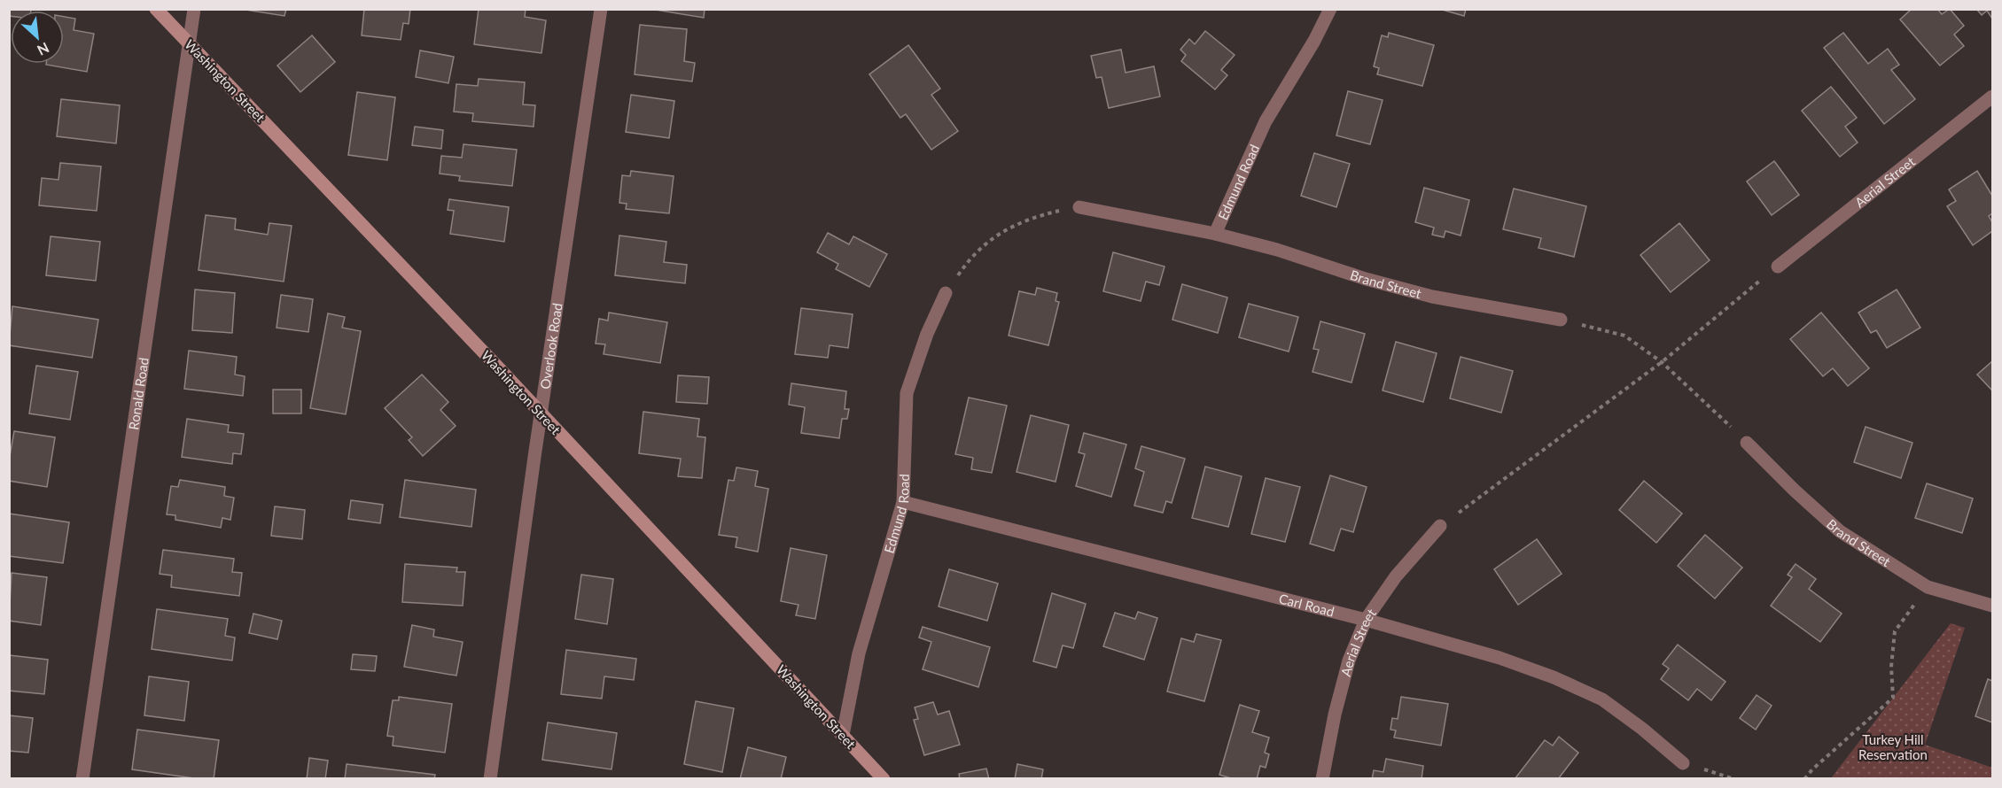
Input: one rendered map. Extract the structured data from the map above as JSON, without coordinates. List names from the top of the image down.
{
  "streets": {
    "street": [
      "Washington Street",
      "Edmund Road",
      "Aerial Street",
      "Brand Street",
      "Overlook Road",
      "Ronald Road",
      "Carl Road"
    ]
  },
  "crossings": [
    ["Washington Street", "Edmund Road"],
    ["Washington Street", "Overlook Road"],
    ["Washington Street", "Ronald Road"],
    ["Edmund Road", "Brand Street"],
    ["Edmund Road", "Carl Road"],
    ["Aerial Street", "Carl Road"]
  ],
  "parks": ["Turkey Hill Reservation"],
  "north": "bottom right"
}
